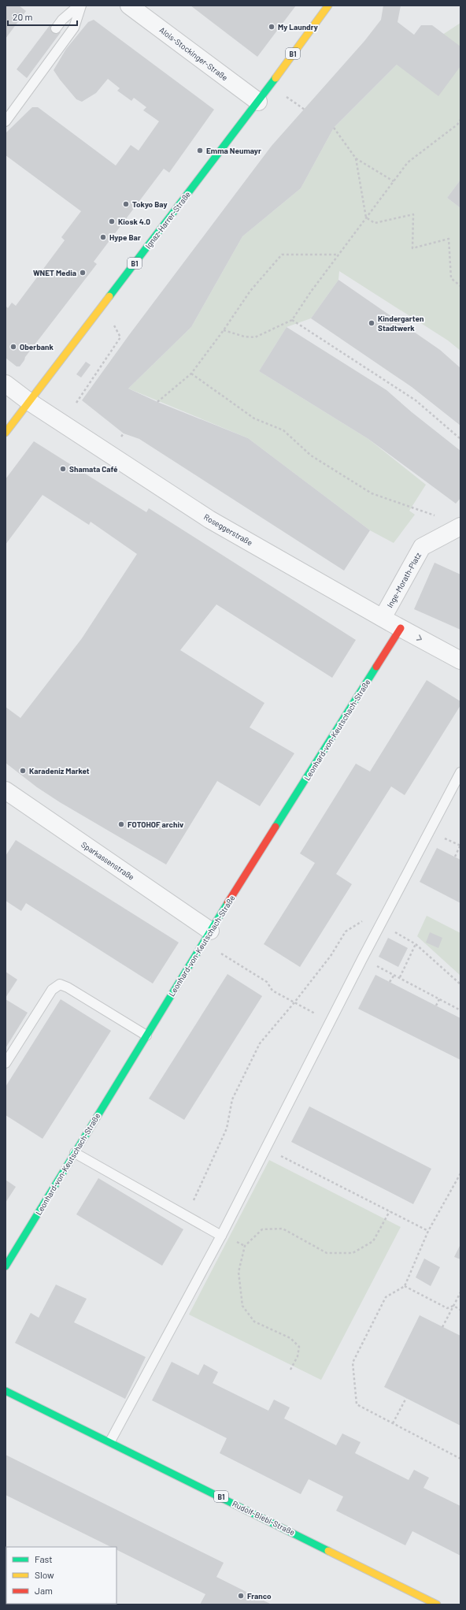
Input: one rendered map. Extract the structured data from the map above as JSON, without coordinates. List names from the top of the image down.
{
  "streets": {
    "main road": [
      "B1",
      "Ignaz-Harrer-Straße",
      "Leonhard-von-Keutschach-Straße",
      "Rudolf-Biebl-Straße"
    ],
    "street": [
      "Alois-Stockinger-Straße",
      "Roseggerstraße",
      "Inge-Morath-Platz",
      "Sparkassenstraße"
    ]
  },
  "crossings": [
    ["Alois-Stockinger-Straße", "Ignaz-Harrer-Straße"],
    ["Ignaz-Harrer-Straße", "Roseggerstraße"],
    ["Roseggerstraße", "Inge-Morath-Platz"],
    ["Roseggerstraße", "Leonhard-von-Keutschach-Straße"],
    ["Leonhard-von-Keutschach-Straße", "Sparkassenstraße"]
  ],
  "places": [
    "My Laundry",
    "Emma Neumayr",
    "Tokyo Bay",
    "Kiosk 4.0",
    "Hype Bar",
    "WNET Media",
    "Kindergarten Stadtwerk",
    "Oberbank",
    "Shamata Café",
    "Karadeniz Market",
    "FOTOHOF archiv",
    "Franco"
  ],
  "legend": ["Fast", "Slow", "Jam"],
  "scale_bar": "20 m"
}
